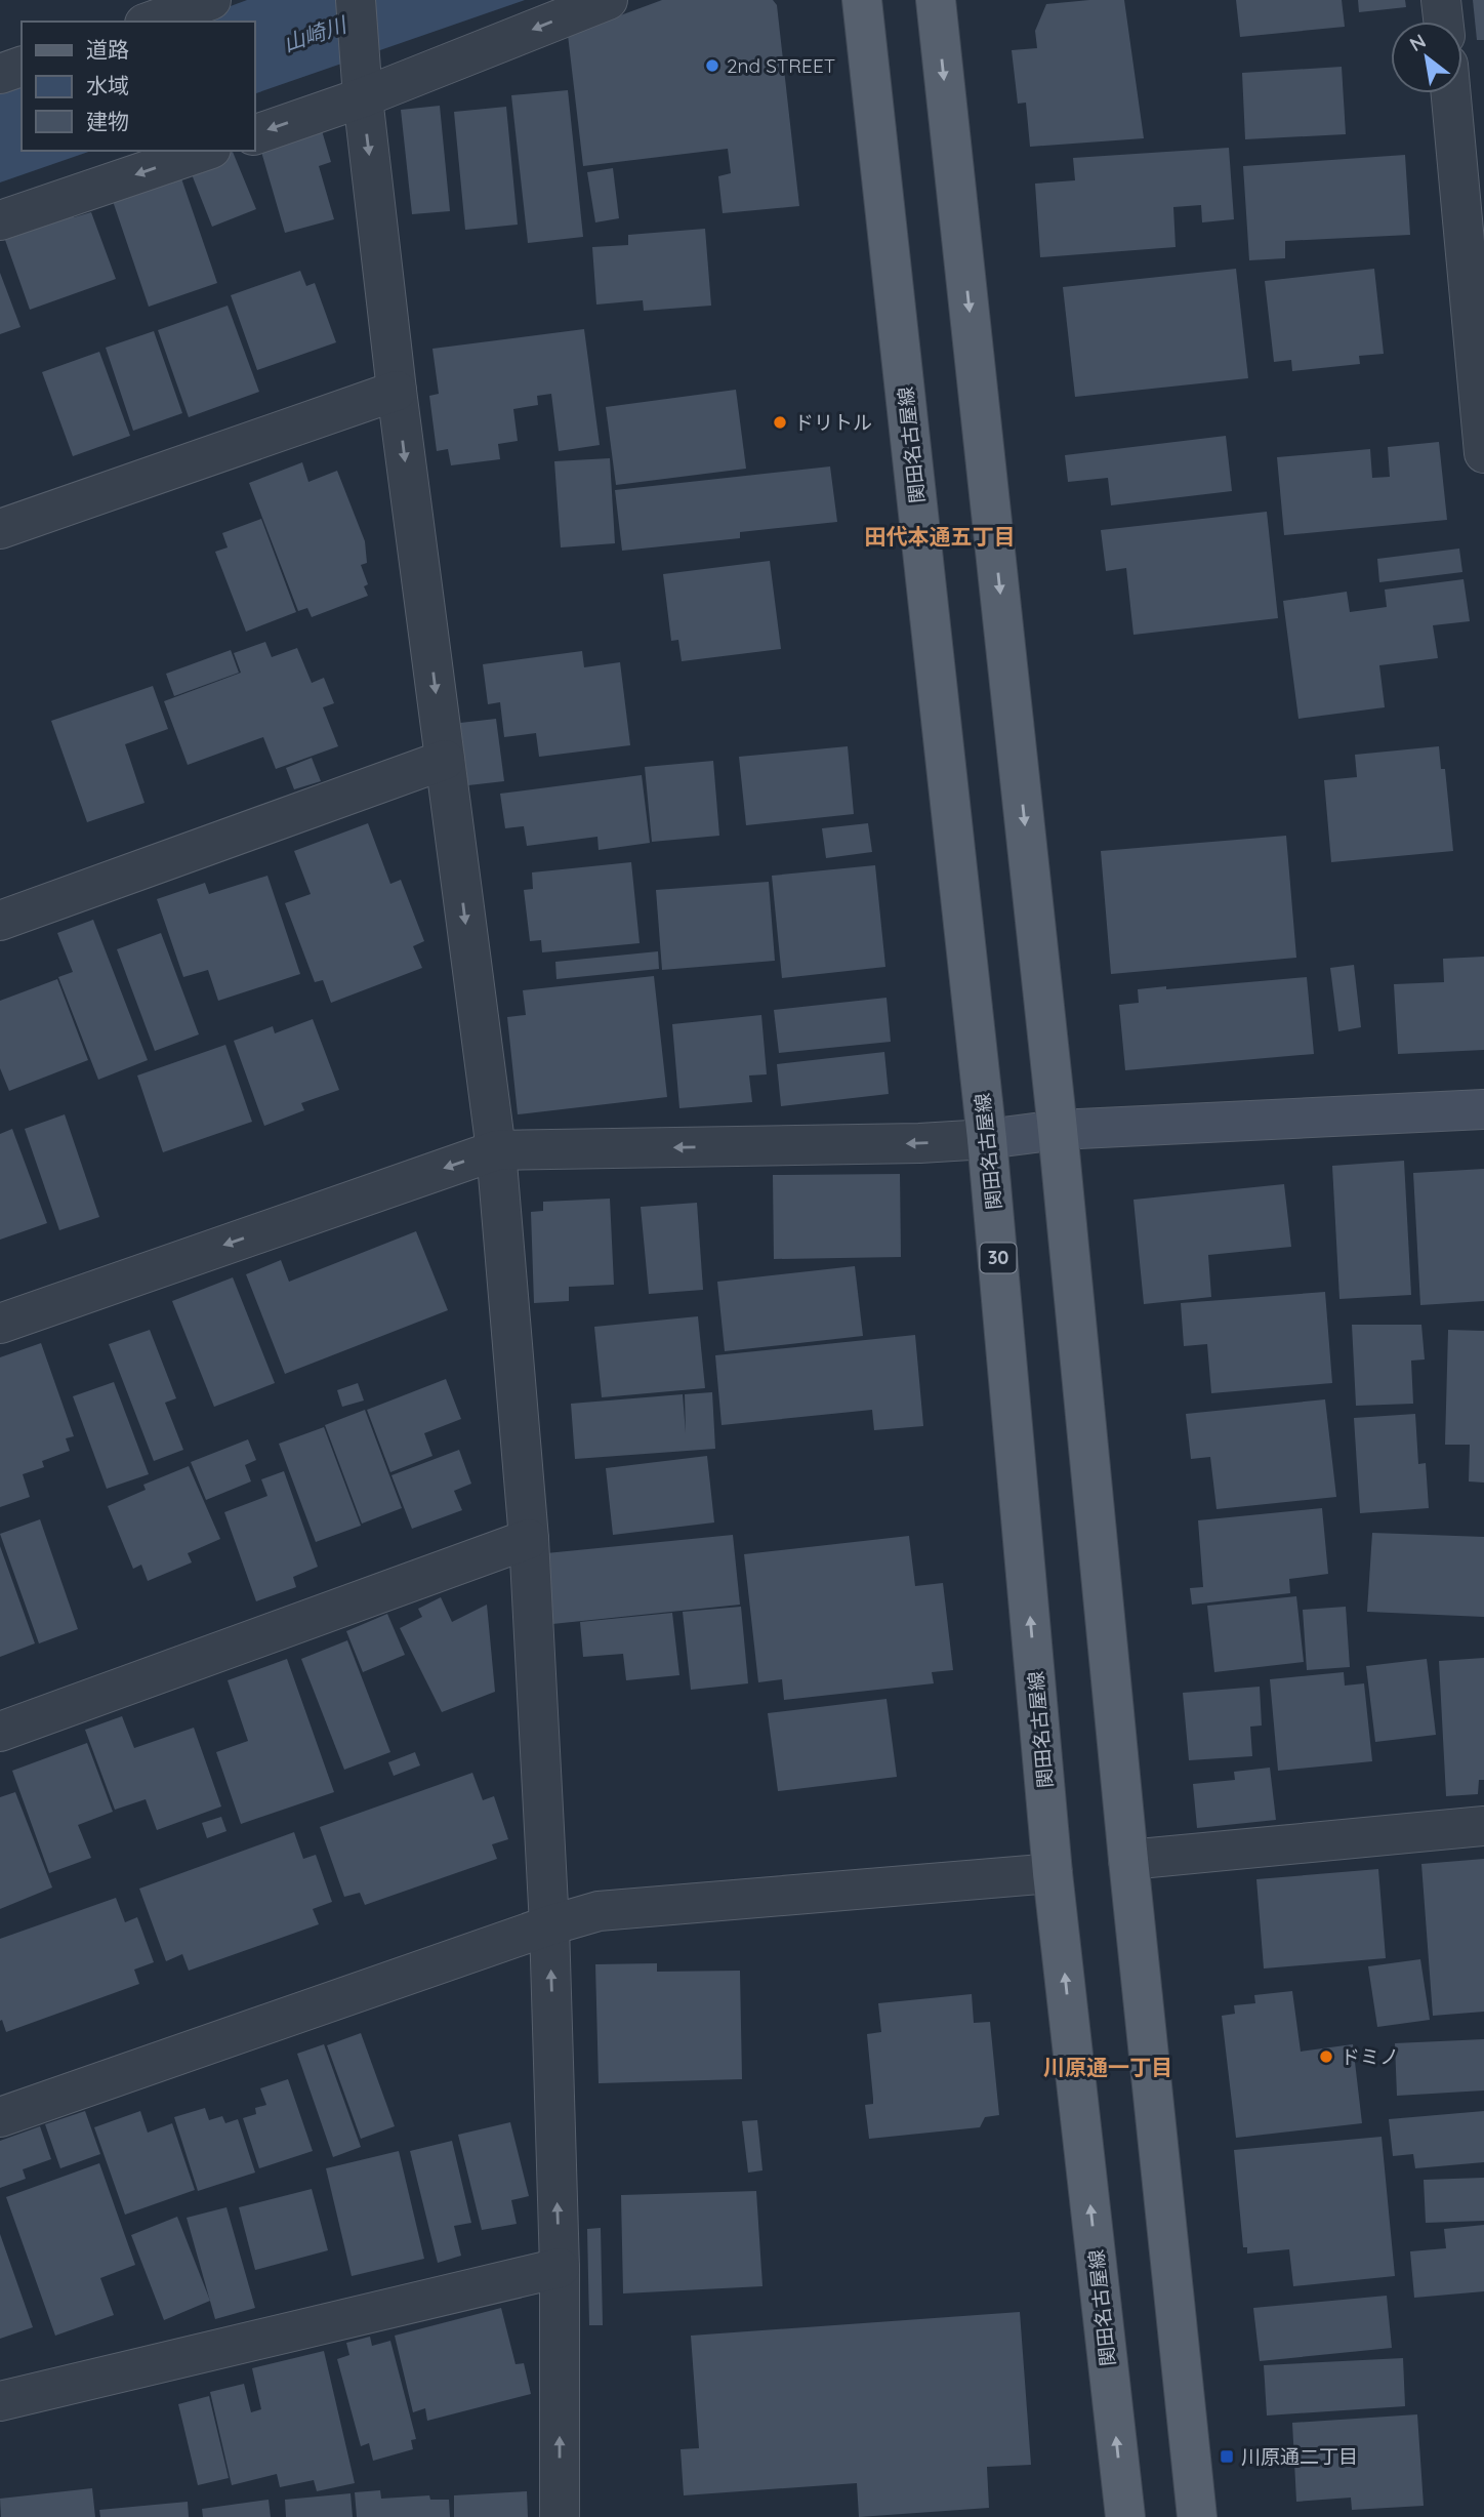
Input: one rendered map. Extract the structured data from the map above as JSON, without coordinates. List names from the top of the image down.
{
  "streets": {
    "main road": ["関田名古屋線", "30"]
  },
  "districts": ["田代本通五丁目", "川原通一丁目"],
  "water": ["山崎川"],
  "places": {
    "other": ["2nd STREET", "ドリトル", "ドミノ"],
    "transit": ["川原通二丁目"]
  },
  "legend": ["道路", "水域", "建物"],
  "north": "top left"
}
